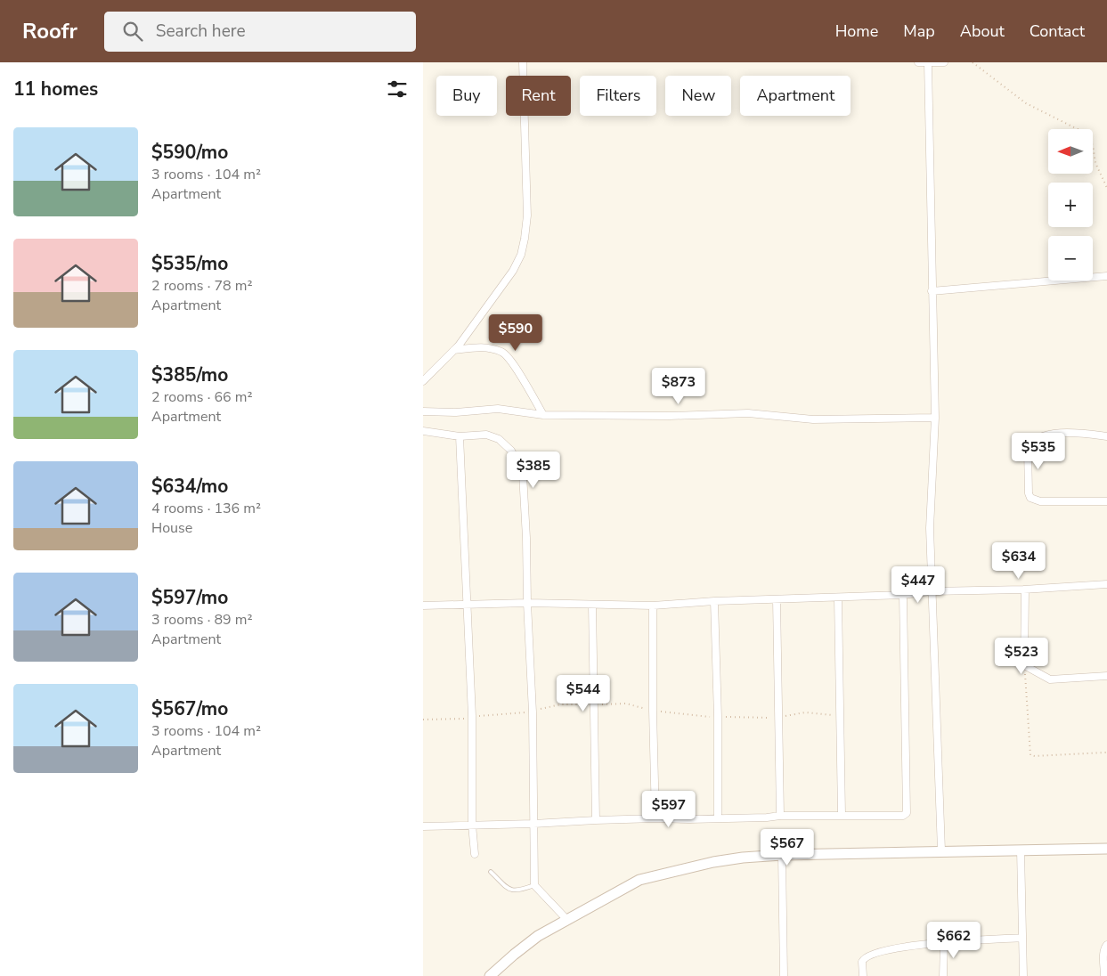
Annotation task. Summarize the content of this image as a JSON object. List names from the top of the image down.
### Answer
{
  "north": "left",
  "page": {
    "header": "Roofr",
    "search": "Search here",
    "nav": [
      "Home",
      "Map",
      "About",
      "Contact"
    ],
    "heading": "11 homes",
    "chip": [
      "Buy",
      "Rent",
      "Filters",
      "New",
      "Apartment"
    ],
    "list": [
      {
        "name": "$590/mo",
        "note": "3 rooms · 104 m² · Apartment"
      },
      {
        "name": "$535/mo",
        "note": "2 rooms · 78 m² · Apartment"
      },
      {
        "name": "$385/mo",
        "note": "2 rooms · 66 m² · Apartment"
      },
      {
        "name": "$634/mo",
        "note": "4 rooms · 136 m² · House"
      },
      {
        "name": "$597/mo",
        "note": "3 rooms · 89 m² · Apartment"
      },
      {
        "name": "$567/mo",
        "note": "3 rooms · 104 m² · Apartment"
      }
    ],
    "map_buttons": ["+", "−"],
    "price": [
      "$590",
      "$873",
      "$535",
      "$385",
      "$634",
      "$447",
      "$523",
      "$544",
      "$597",
      "$567",
      "$662"
    ]
  }
}
